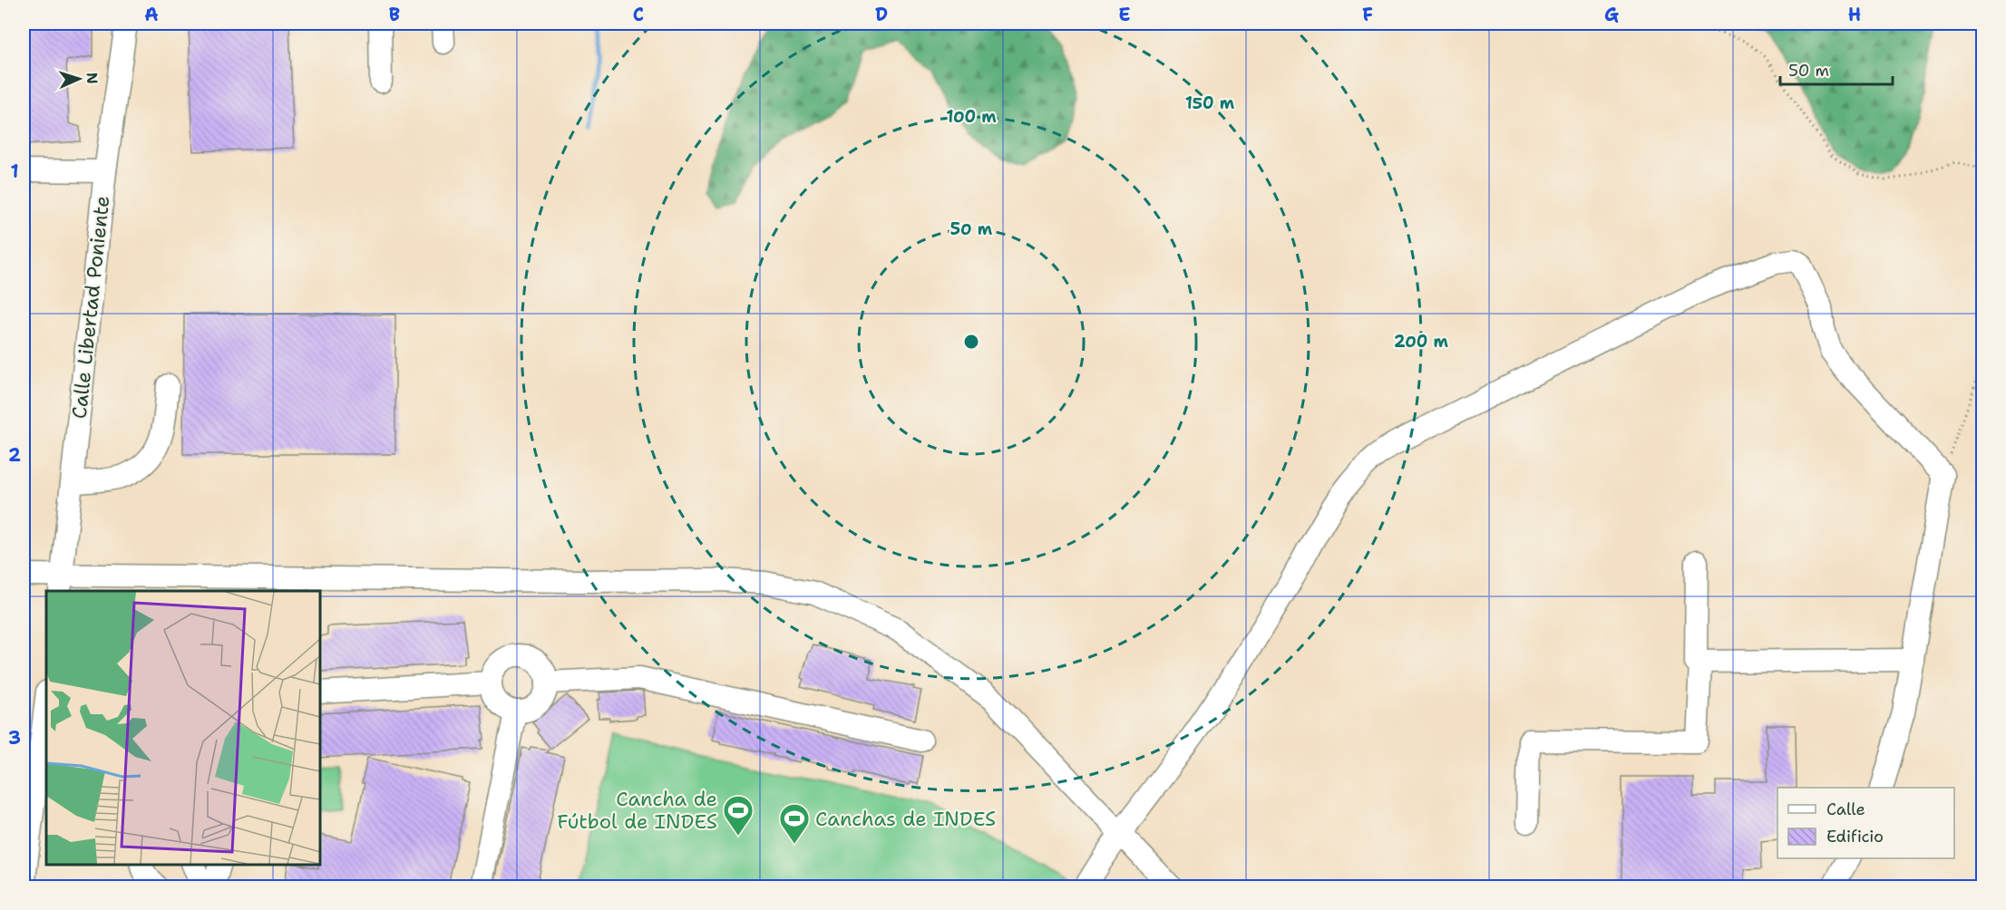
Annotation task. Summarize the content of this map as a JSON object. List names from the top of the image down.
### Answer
{
  "streets": {
    "street": ["Calle Libertad Poniente"]
  },
  "places": {
    "sports": ["Cancha de Fútbol de INDES", "Canchas de INDES"]
  },
  "legend": ["Calle", "Edificio"],
  "scale_bar": "50 m",
  "north": "right",
  "grid": {
    "columns": [
      "A",
      "B",
      "C",
      "D",
      "E",
      "F",
      "G",
      "H"
    ],
    "rows": ["1", "2", "3"]
  },
  "rings": [
    "150 m",
    "100 m",
    "50 m",
    "200 m"
  ]
}
